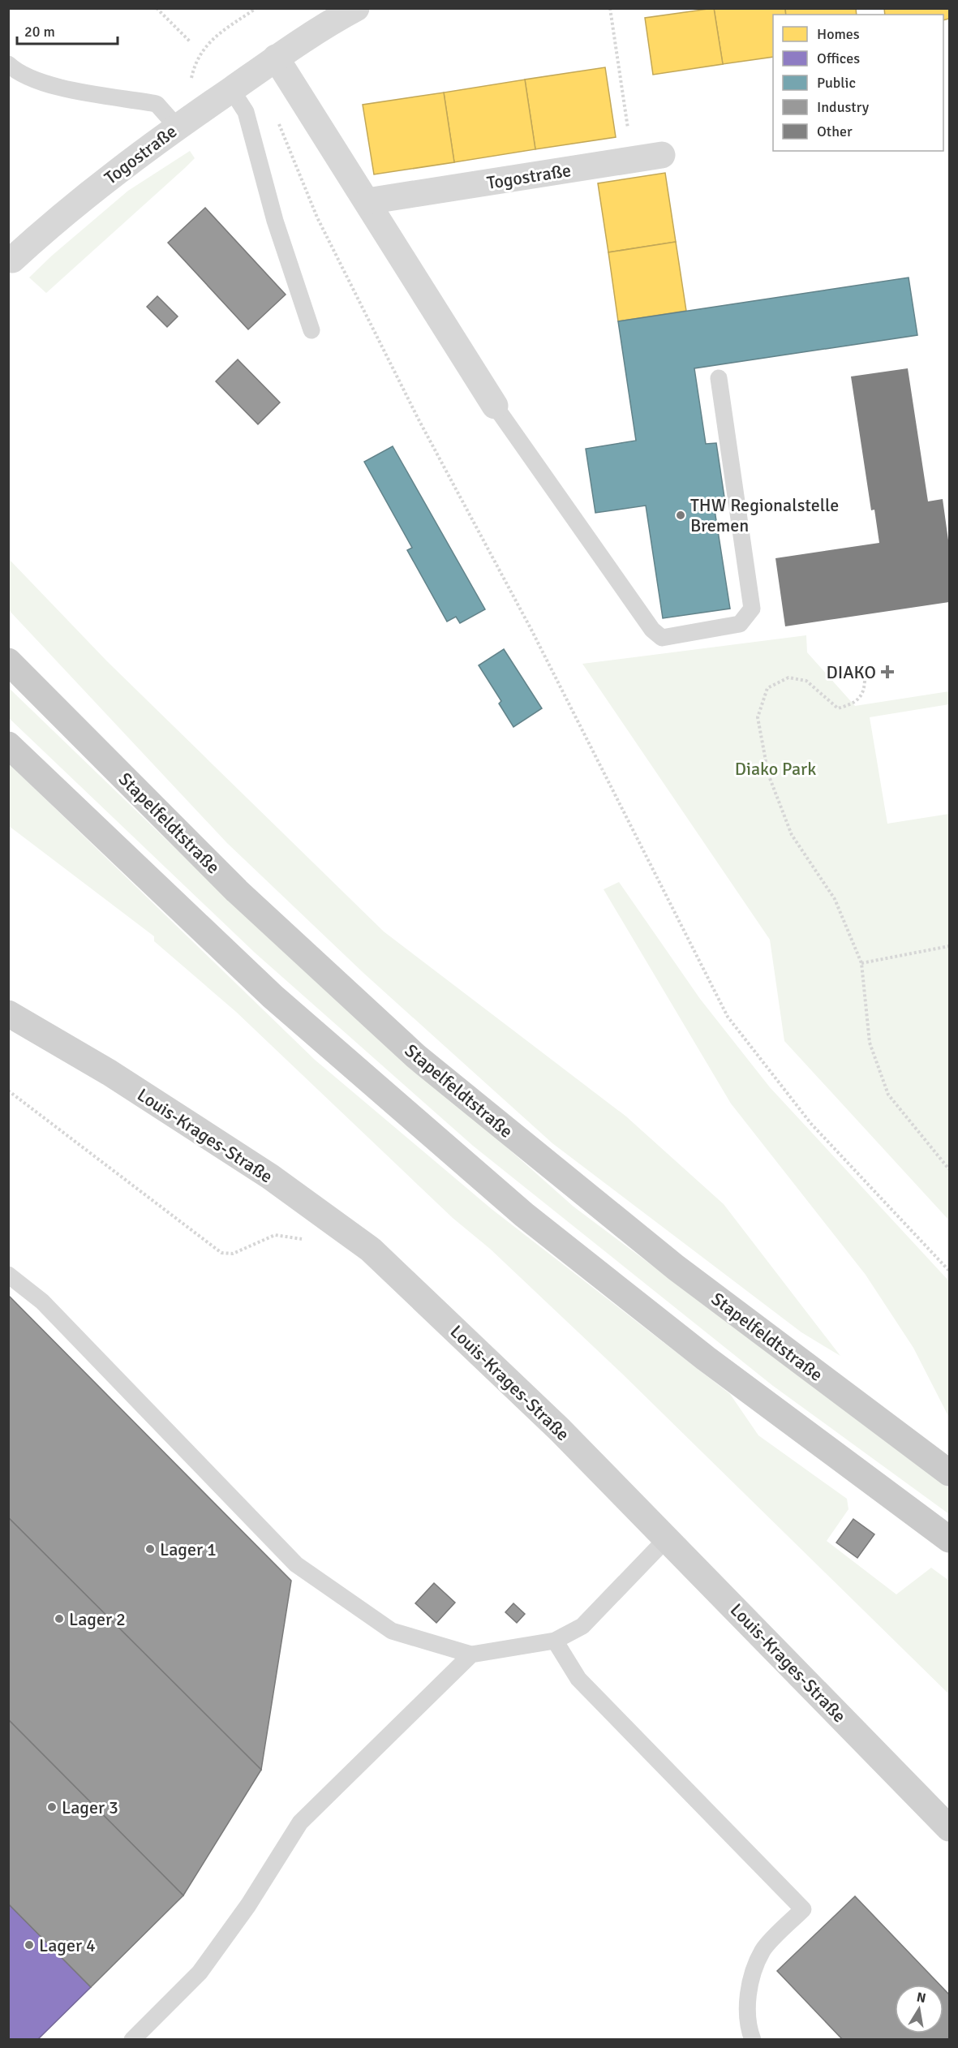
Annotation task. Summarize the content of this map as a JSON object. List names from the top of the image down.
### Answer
{
  "streets": {
    "main road": ["Stapelfeldtstraße"],
    "street": ["Togostraße", "Louis-Krages-Straße"]
  },
  "parks": ["Diako Park"],
  "places": {
    "other": [
      "THW Regionalstelle Bremen",
      "Lager 1",
      "Lager 2",
      "Lager 3",
      "Lager 4"
    ],
    "health": ["DIAKO"]
  },
  "legend": [
    "Homes",
    "Offices",
    "Public",
    "Industry",
    "Other"
  ],
  "scale_bar": "20 m",
  "north": "top"
}
